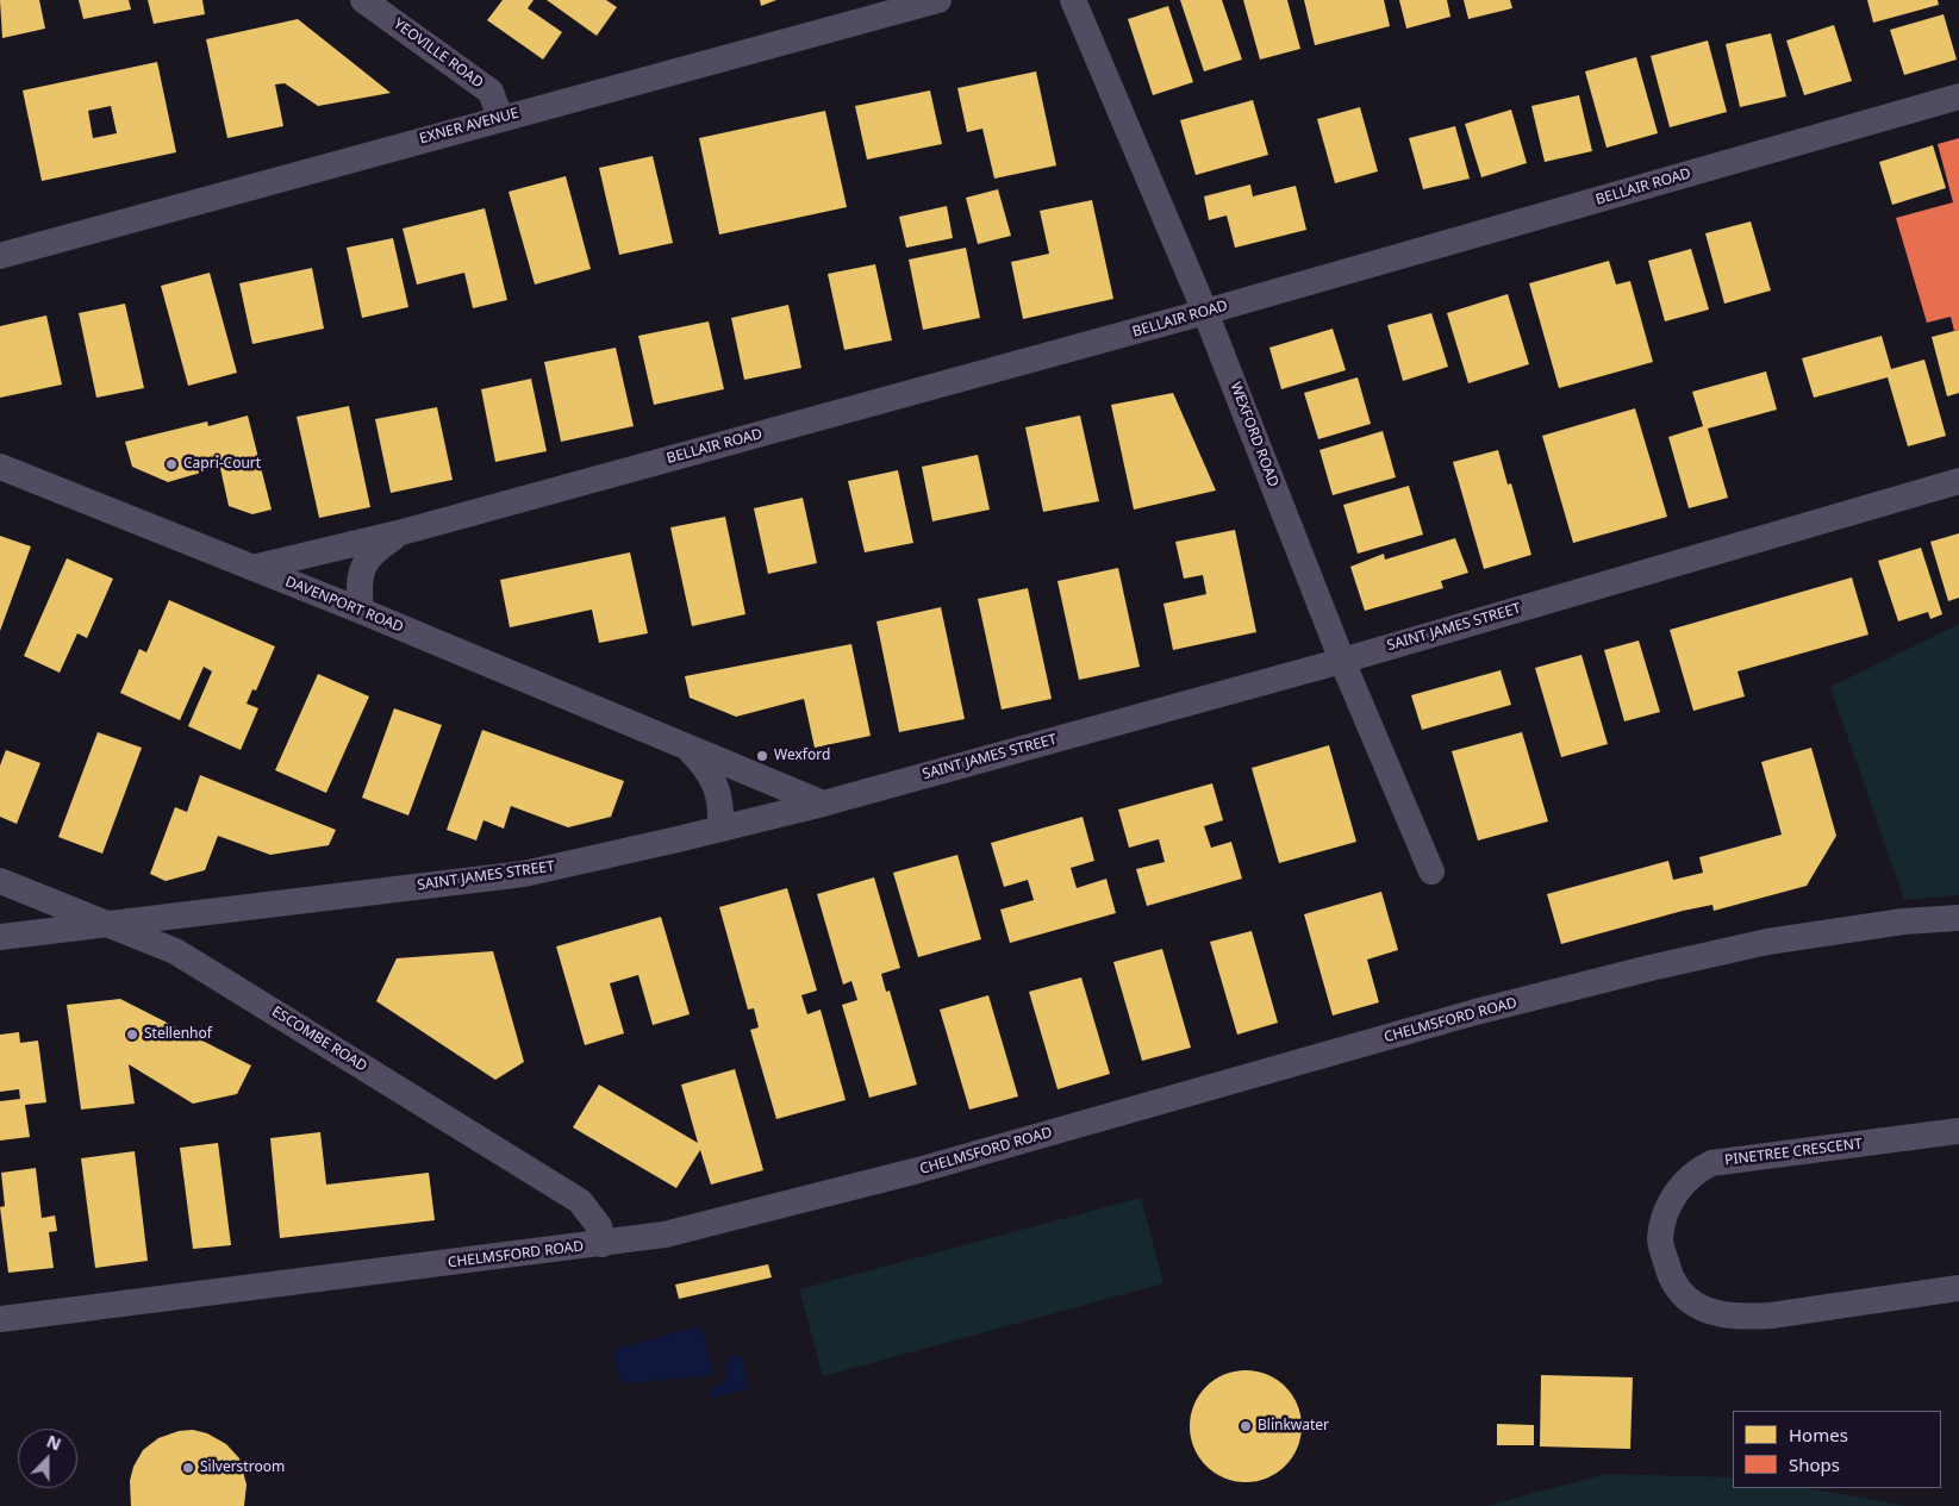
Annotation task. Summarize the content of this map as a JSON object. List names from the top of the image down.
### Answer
{
  "streets": {
    "street": [
      "YEOVILLE ROAD",
      "EXNER AVENUE",
      "BELLAIR ROAD",
      "WEXFORD ROAD",
      "DAVENPORT ROAD",
      "SAINT JAMES STREET",
      "CHELMSFORD ROAD",
      "ESCOMBE ROAD",
      "PINETREE CRESCENT"
    ]
  },
  "crossings": [
    ["YEOVILLE ROAD", "EXNER AVENUE"],
    ["BELLAIR ROAD", "WEXFORD ROAD"],
    ["BELLAIR ROAD", "DAVENPORT ROAD"],
    ["WEXFORD ROAD", "SAINT JAMES STREET"],
    ["DAVENPORT ROAD", "SAINT JAMES STREET"],
    ["SAINT JAMES STREET", "ESCOMBE ROAD"],
    ["CHELMSFORD ROAD", "ESCOMBE ROAD"]
  ],
  "places": [
    "Capri-Court",
    "Wexford",
    "Stellenhof",
    "Blinkwater",
    "Silverstroom"
  ],
  "legend": ["Homes", "Shops"],
  "north": "top"
}
